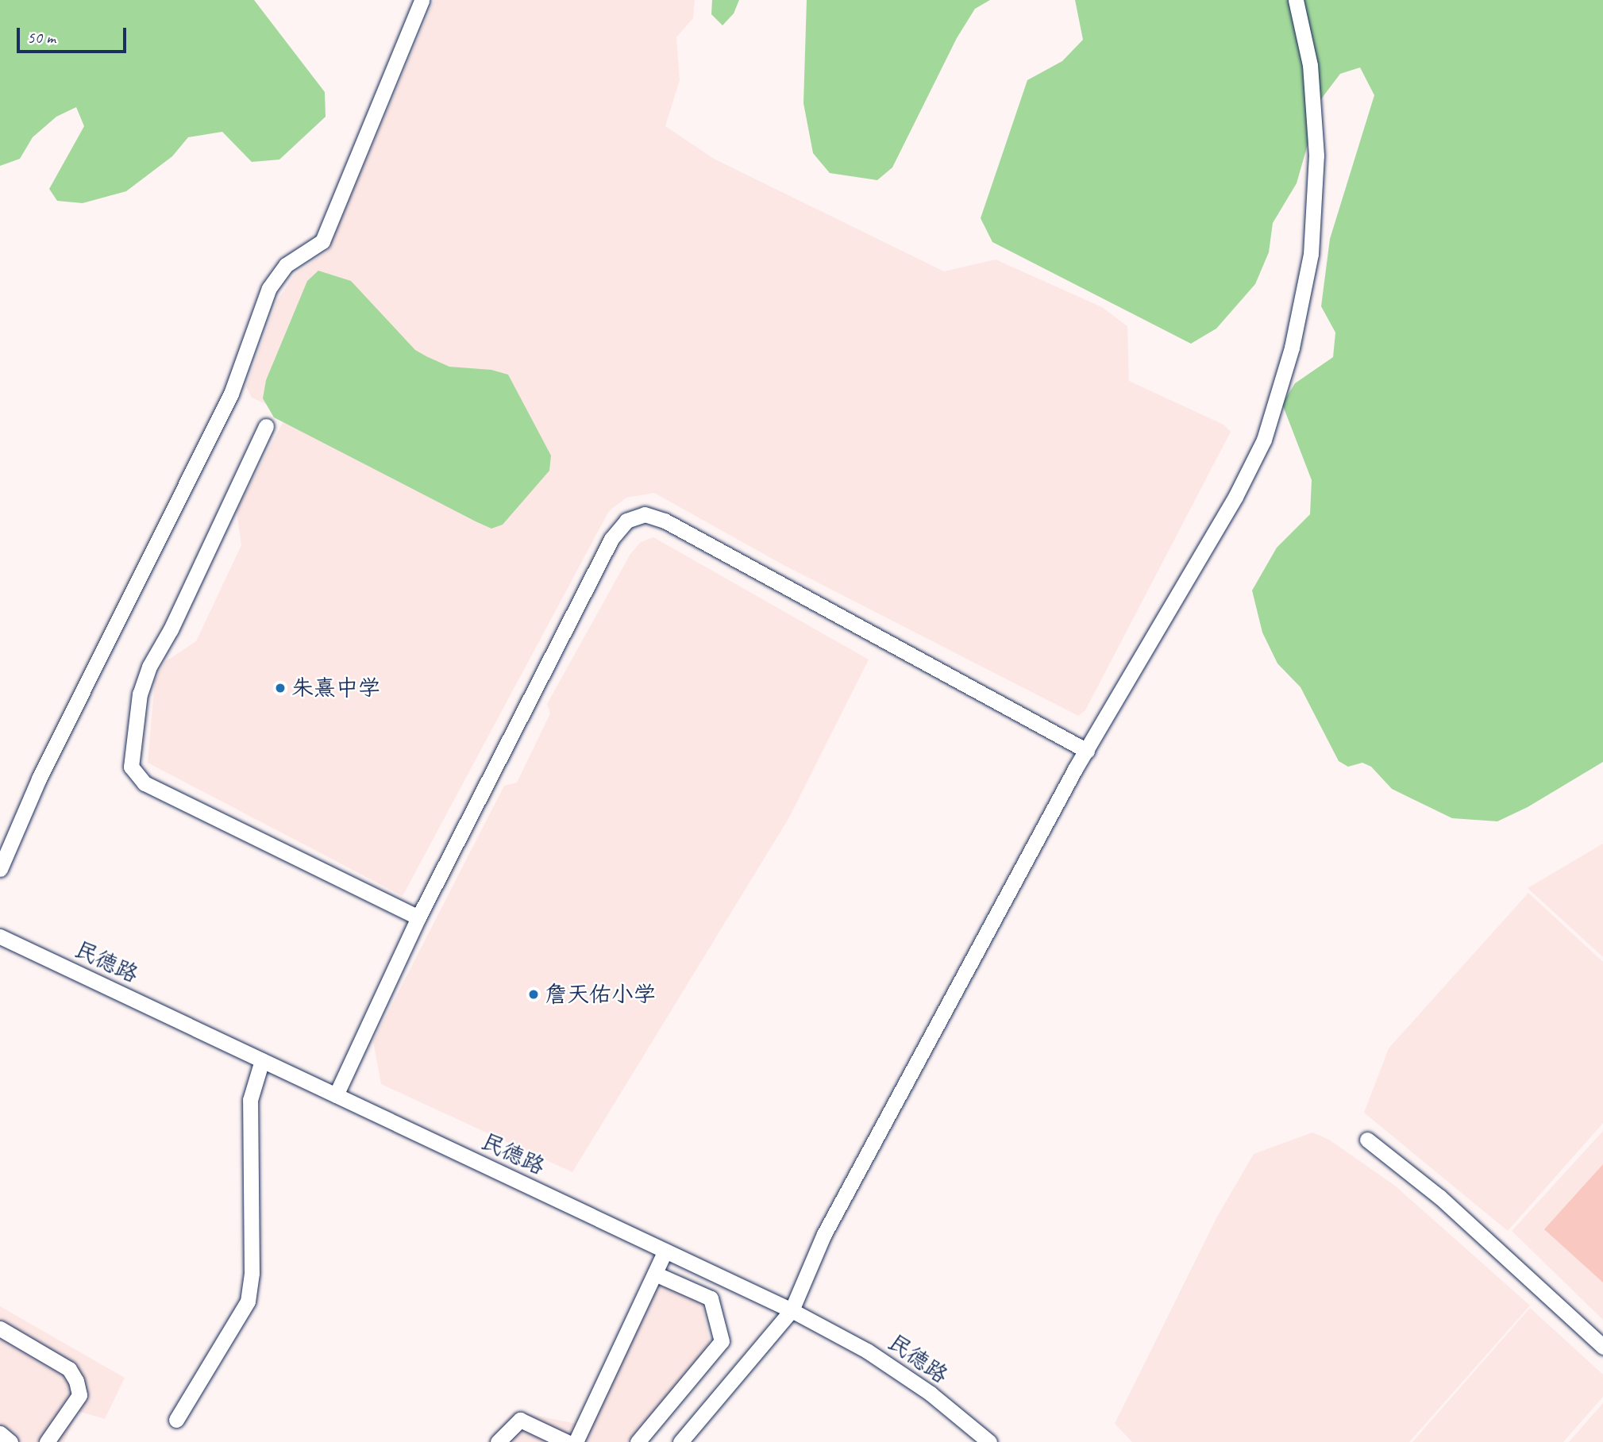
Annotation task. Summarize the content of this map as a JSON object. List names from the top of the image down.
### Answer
{
  "streets": {
    "street": ["民德路"]
  },
  "places": ["朱熹中学", "詹天佑小学"],
  "scale_bar": "50 m"
}
